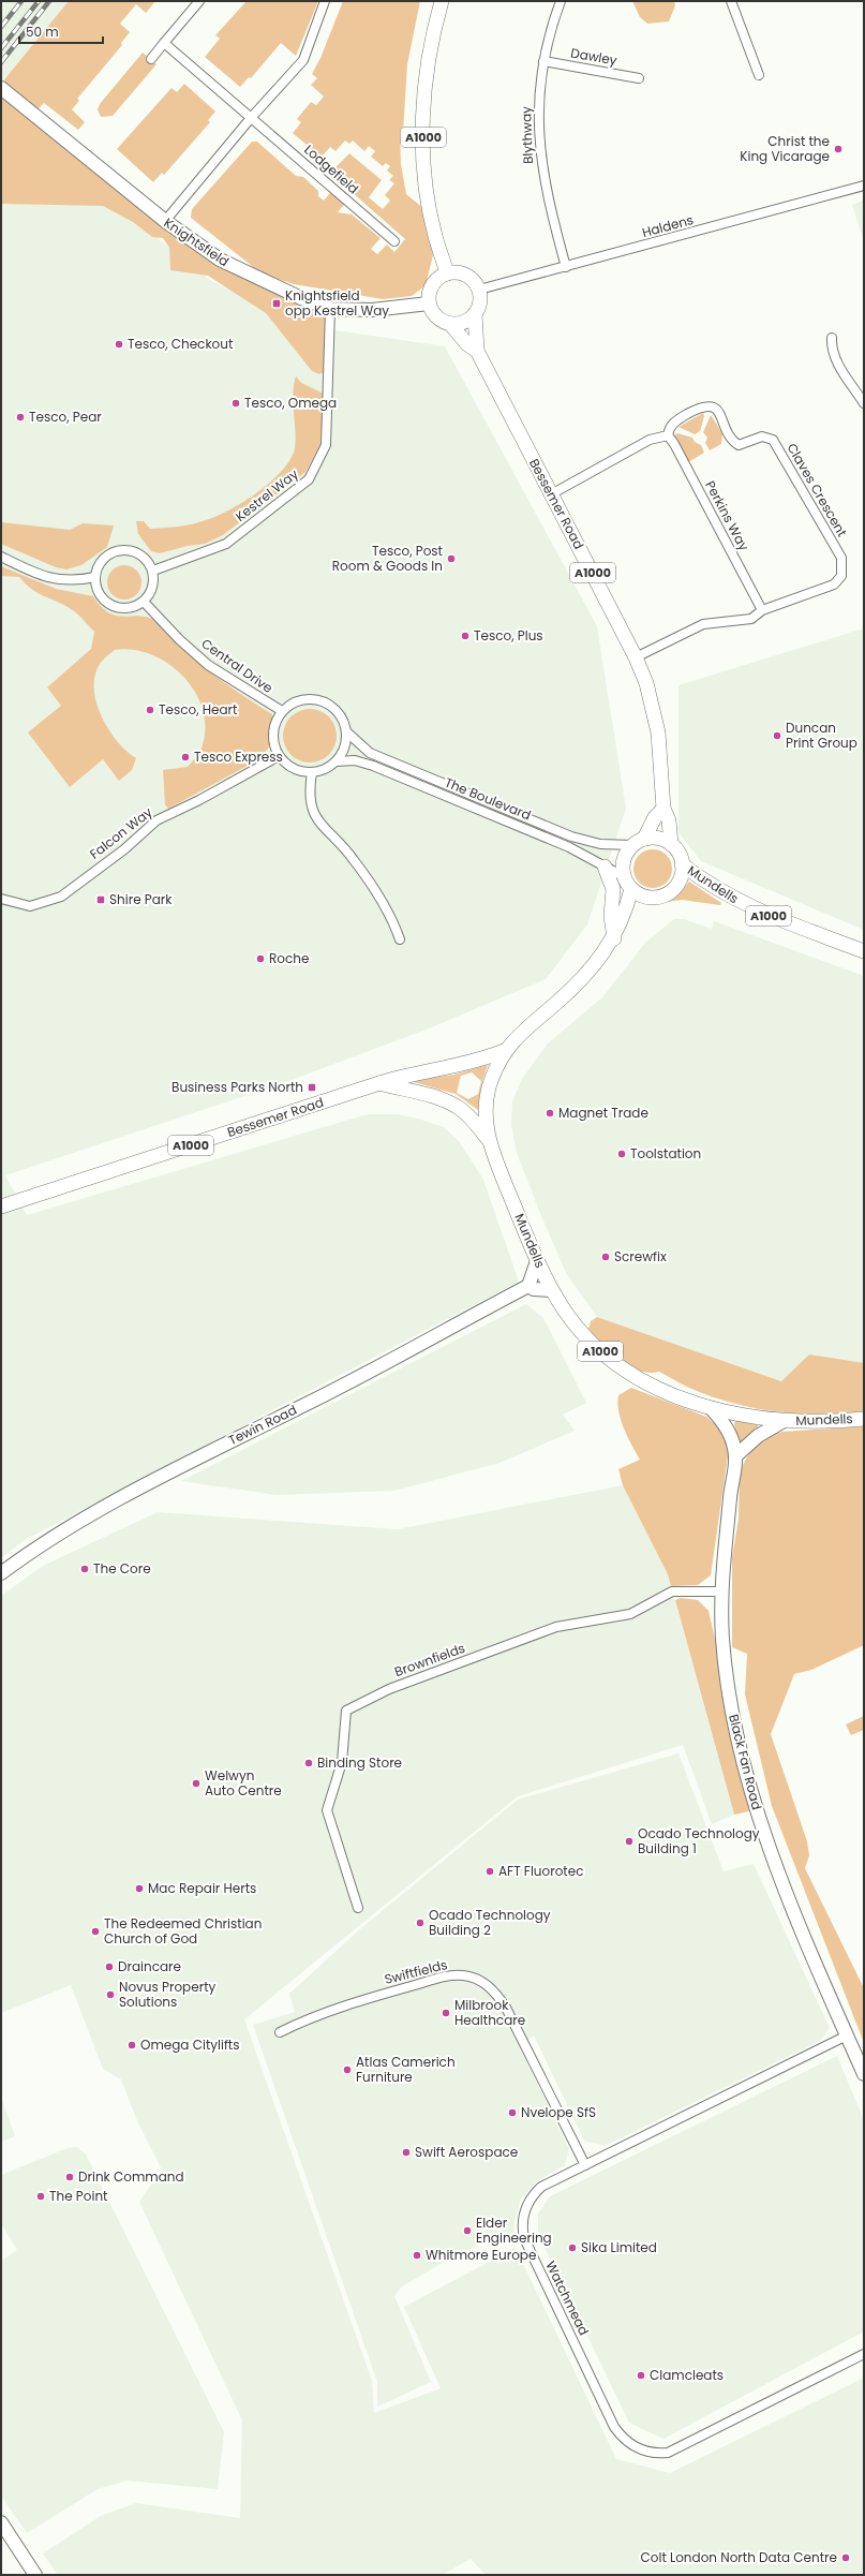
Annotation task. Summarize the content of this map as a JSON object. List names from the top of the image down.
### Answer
{
  "streets": {
    "main road": ["A1000", "Bessemer Road", "Mundells"],
    "street": [
      "Dawley",
      "Blythway",
      "Lodgefield",
      "Haldens",
      "Knightsfield",
      "Claves Crescent",
      "Kestrel Way",
      "Perkins Way",
      "Central Drive",
      "The Boulevard",
      "Falcon Way",
      "Tewin Road",
      "Brownfields",
      "Black Fan Road",
      "Swiftfields",
      "Watchmead"
    ]
  },
  "crossings": [
    ["Dawley", "Blythway"],
    ["Blythway", "Haldens"],
    ["A1000", "Haldens"],
    ["A1000", "Knightsfield"],
    ["A1000", "Bessemer Road"],
    ["A1000", "The Boulevard"],
    ["A1000", "Mundells"],
    ["Haldens", "Knightsfield"],
    ["Haldens", "Bessemer Road"],
    ["Knightsfield", "Kestrel Way"],
    ["Knightsfield", "Bessemer Road"],
    ["Claves Crescent", "Bessemer Road"],
    ["Claves Crescent", "Perkins Way"],
    ["Kestrel Way", "Central Drive"],
    ["Bessemer Road", "The Boulevard"],
    ["Bessemer Road", "Mundells"],
    ["Central Drive", "The Boulevard"],
    ["Central Drive", "Falcon Way"],
    ["The Boulevard", "Falcon Way"],
    ["The Boulevard", "Mundells"],
    ["Mundells", "Black Fan Road"],
    ["Brownfields", "Black Fan Road"],
    ["Black Fan Road", "Watchmead"],
    ["Swiftfields", "Watchmead"]
  ],
  "places": {
    "other": [
      "Christ the King Vicarage",
      "Tesco, Checkout",
      "Tesco, Omega",
      "Tesco, Pear",
      "Tesco, Post Room & Goods In",
      "Tesco, Plus",
      "Tesco, Heart",
      "Duncan Print Group",
      "Tesco Express",
      "Roche",
      "Magnet Trade",
      "Toolstation",
      "Screwfix",
      "The Core",
      "Binding Store",
      "Welwyn Auto Centre",
      "Ocado Technology Building 1",
      "AFT Fluorotec",
      "Mac Repair Herts",
      "Ocado Technology Building 2",
      "The Redeemed Christian Church of God",
      "Draincare",
      "Novus Property Solutions",
      "Milbrook Healthcare",
      "Omega Citylifts",
      "Atlas Camerich Furniture",
      "Nvelope SfS",
      "Swift Aerospace",
      "Drink Command",
      "The Point",
      "Elder Engineering",
      "Sika Limited",
      "Whitmore Europe",
      "Clamcleats",
      "Colt London North Data Centre"
    ],
    "transit": ["Knightsfield opp Kestrel Way", "Shire Park", "Business Parks North"]
  },
  "scale_bar": "50 m"
}
